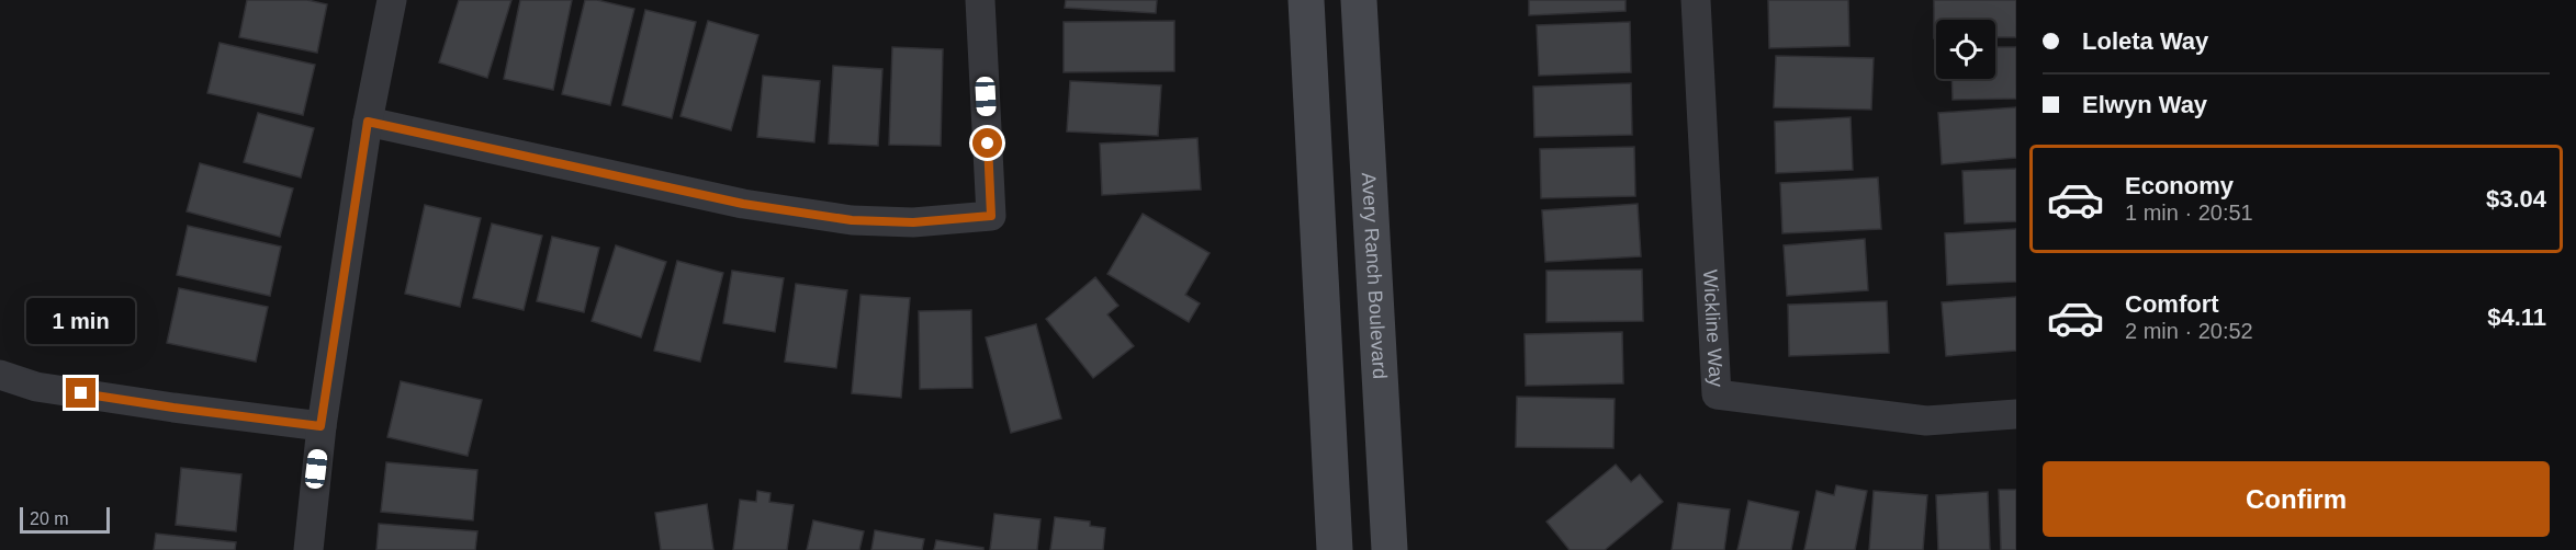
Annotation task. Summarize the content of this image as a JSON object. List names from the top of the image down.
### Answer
{
  "streets": {
    "main road": ["Avery Ranch Boulevard"],
    "street": ["Wickline Way"]
  },
  "scale_bar": "20 m",
  "page": {
    "banner": ["Loleta Way", "Elwyn Way"],
    "list": [
      {
        "name": "Economy",
        "note": "1 min · 20:51",
        "value": "$3.04"
      },
      {
        "name": "Comfort",
        "note": "2 min · 20:52",
        "value": "$4.11"
      }
    ],
    "bubble": "1 min",
    "buttons": "Confirm",
    "scale": "20 m"
  }
}
